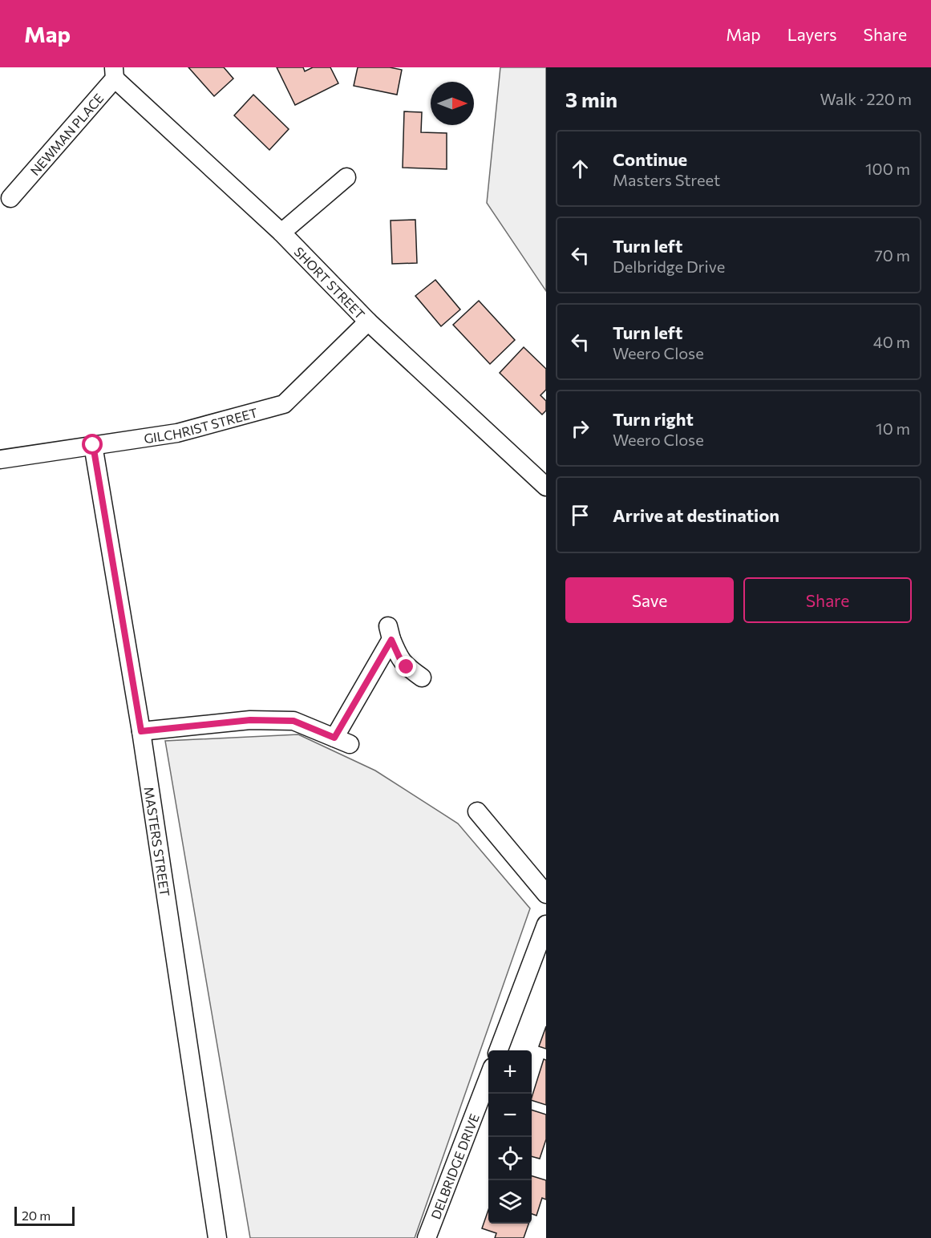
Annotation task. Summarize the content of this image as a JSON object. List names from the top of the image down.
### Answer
{
  "streets": {
    "street": [
      "NEWMAN PLACE",
      "SHORT STREET",
      "GILCHRIST STREET",
      "MASTERS STREET",
      "DELBRIDGE DRIVE"
    ]
  },
  "crossings": [
    ["NEWMAN PLACE", "SHORT STREET"],
    ["SHORT STREET", "GILCHRIST STREET"],
    ["GILCHRIST STREET", "MASTERS STREET"]
  ],
  "scale_bar": "20 m",
  "north": "right",
  "page": {
    "header": "Map",
    "nav": ["Map", "Layers", "Share"],
    "heading": ["3 min", "Walk · 220 m"],
    "list": [
      ["Continue", "Masters Street", "100 m"],
      ["Turn left", "Delbridge Drive", "70 m"],
      ["Turn left", "Weero Close", "40 m"],
      ["Turn right", "Weero Close", "10 m"],
      "Arrive at destination"
    ],
    "buttons": ["Save", "Share"],
    "map_buttons": ["+", "−"],
    "scale": "20 m"
  }
}
